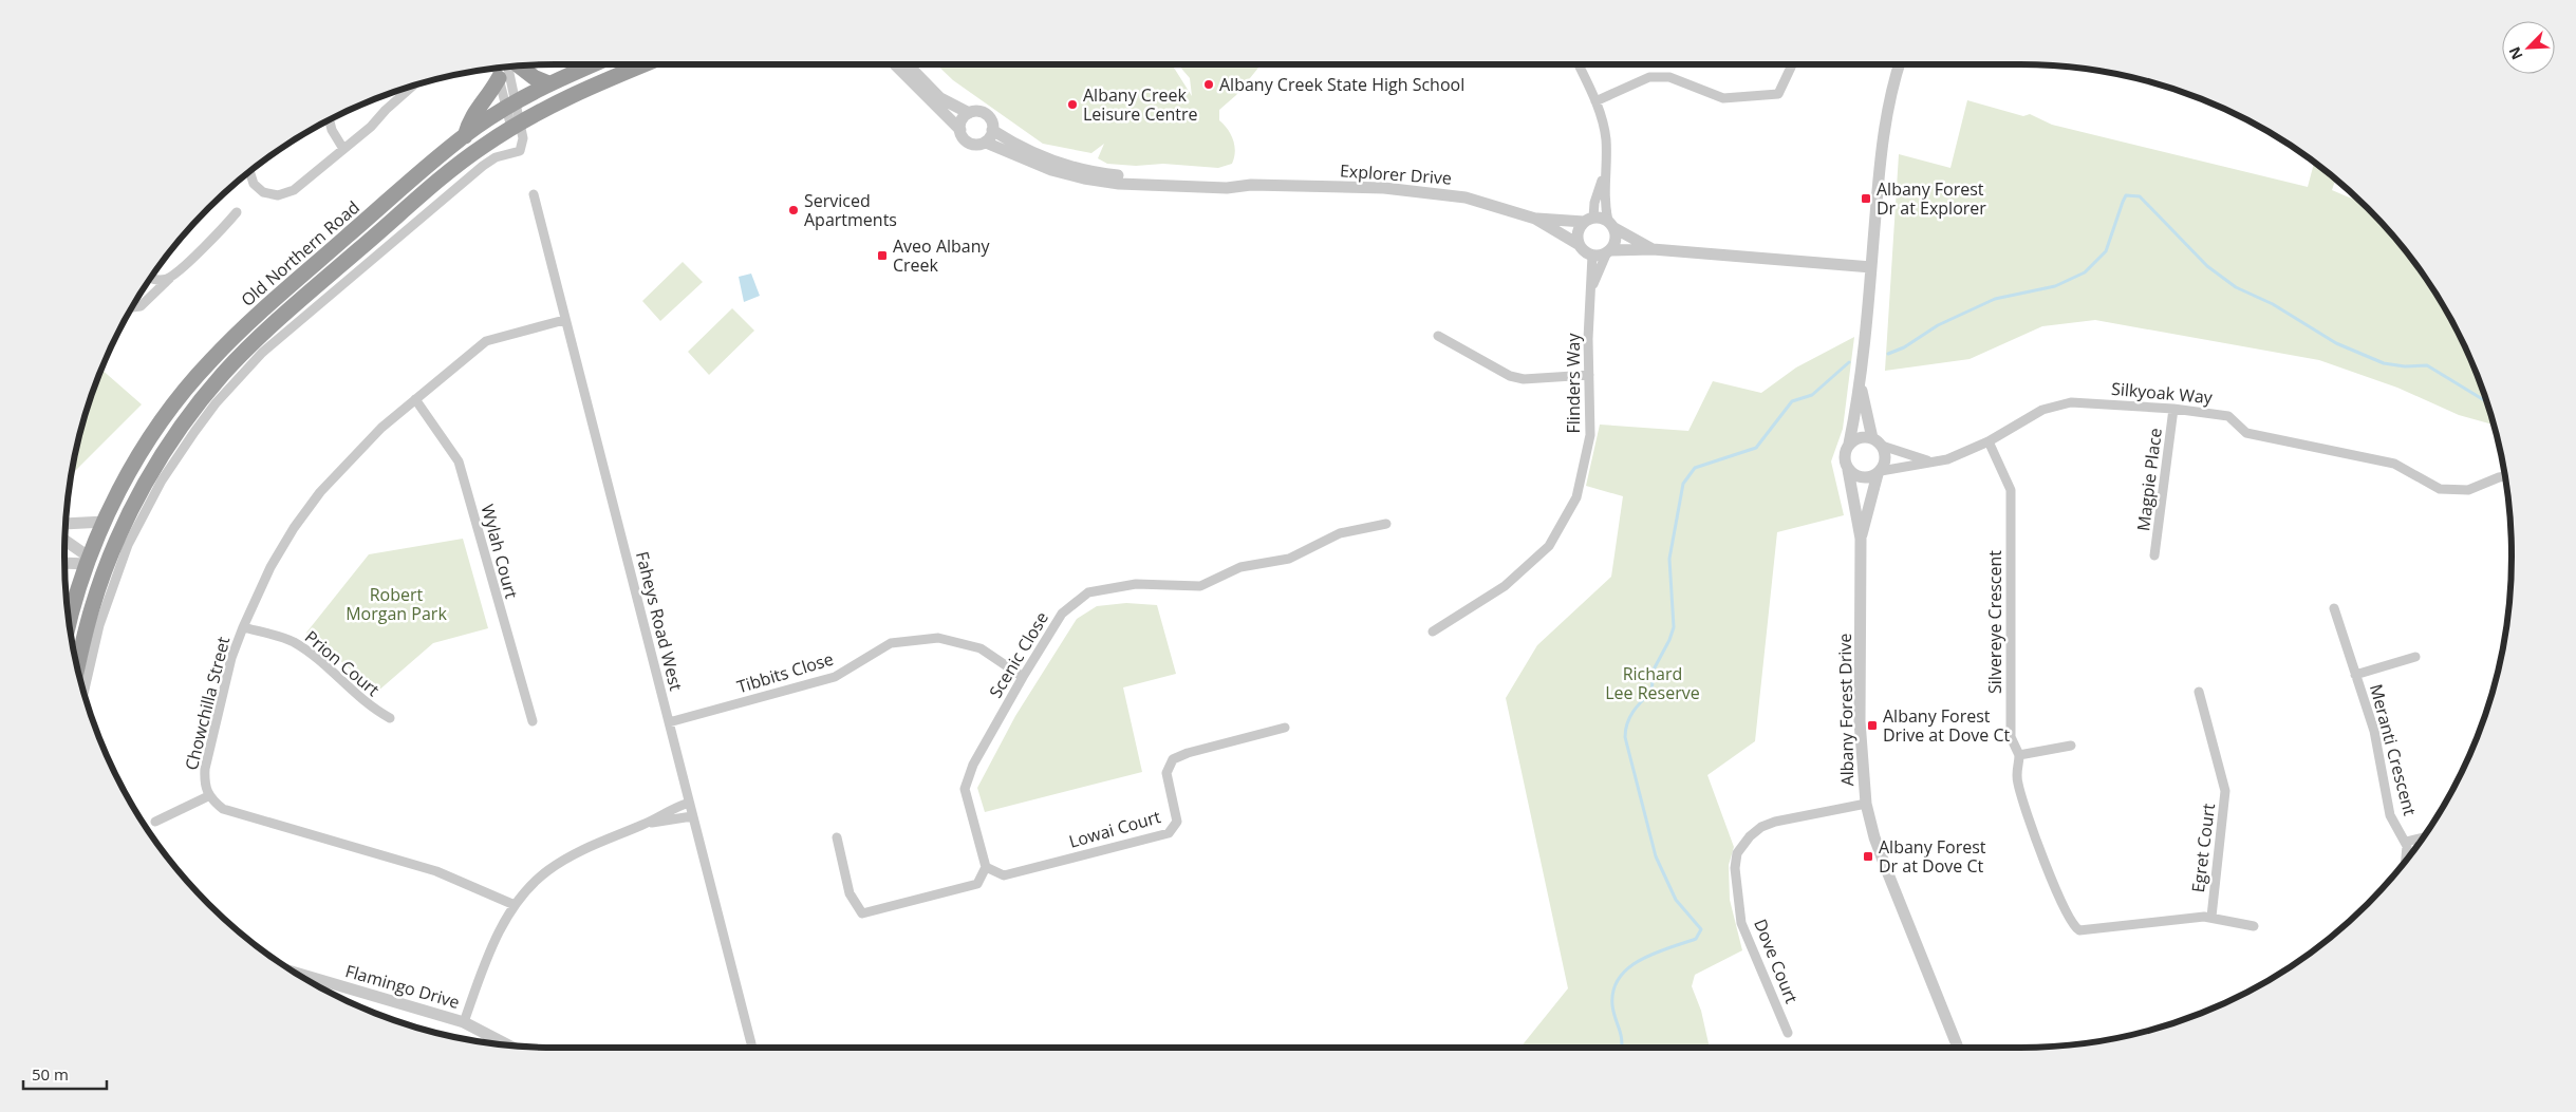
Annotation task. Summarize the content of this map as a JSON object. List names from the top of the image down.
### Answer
{
  "streets": {
    "highway": ["Old Northern Road"],
    "street": [
      "Explorer Drive",
      "Flinders Way",
      "Silkyoak Way",
      "Magpie Place",
      "Wylah Court",
      "Faheys Road West",
      "Silvereye Crescent",
      "Scenic Close",
      "Prion Court",
      "Tibbits Close",
      "Chowchilla Street",
      "Albany Forest Drive",
      "Meranti Crescent",
      "Lowai Court",
      "Egret Court",
      "Dove Court",
      "Flamingo Drive"
    ]
  },
  "crossings": [
    ["Explorer Drive", "Flinders Way"],
    ["Silkyoak Way", "Magpie Place"],
    ["Silkyoak Way", "Silvereye Crescent"],
    ["Silkyoak Way", "Albany Forest Drive"],
    ["Wylah Court", "Chowchilla Street"],
    ["Faheys Road West", "Tibbits Close"],
    ["Faheys Road West", "Chowchilla Street"],
    ["Silvereye Crescent", "Egret Court"],
    ["Scenic Close", "Tibbits Close"],
    ["Scenic Close", "Lowai Court"],
    ["Prion Court", "Chowchilla Street"],
    ["Albany Forest Drive", "Dove Court"]
  ],
  "parks": ["Robert Morgan Park", "Richard Lee Reserve"],
  "places": {
    "other": ["Albany Creek State High School", "Albany Creek Leisure Centre", "Serviced Apartments"],
    "transit": [
      "Albany Forest Dr at Explorer",
      "Aveo Albany Creek",
      "Albany Forest Drive at Dove Ct",
      "Albany Forest Dr at Dove Ct"
    ]
  },
  "scale_bar": "50 m",
  "north": "bottom left"
}
